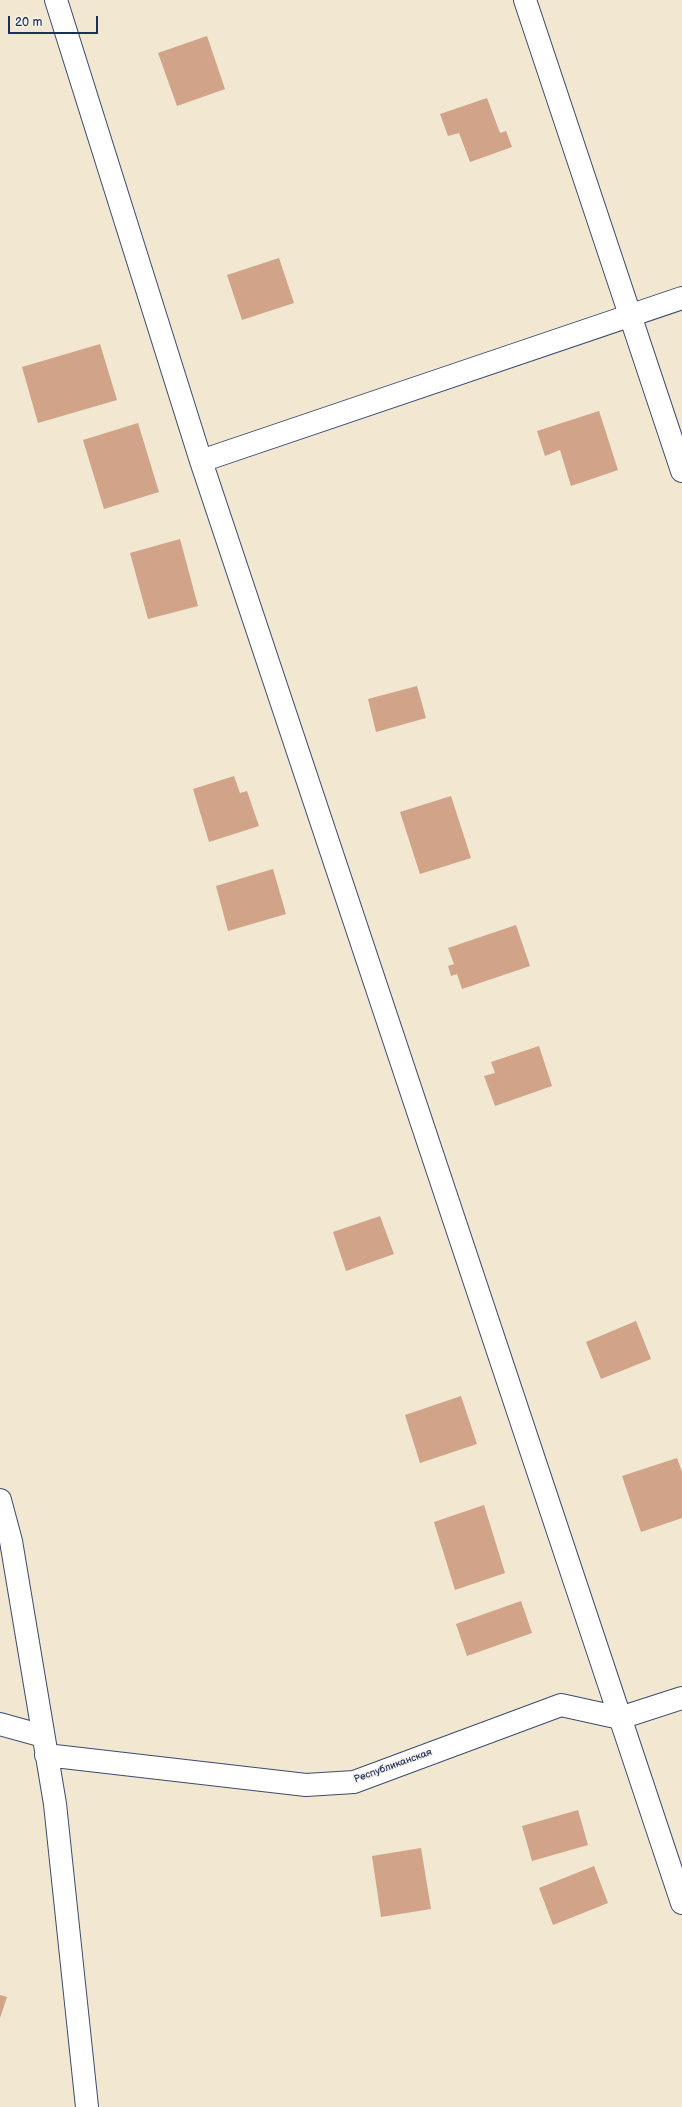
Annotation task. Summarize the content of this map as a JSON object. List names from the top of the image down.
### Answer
{
  "streets": {
    "street": ["Республиканская"]
  },
  "scale_bar": "20 m"
}
